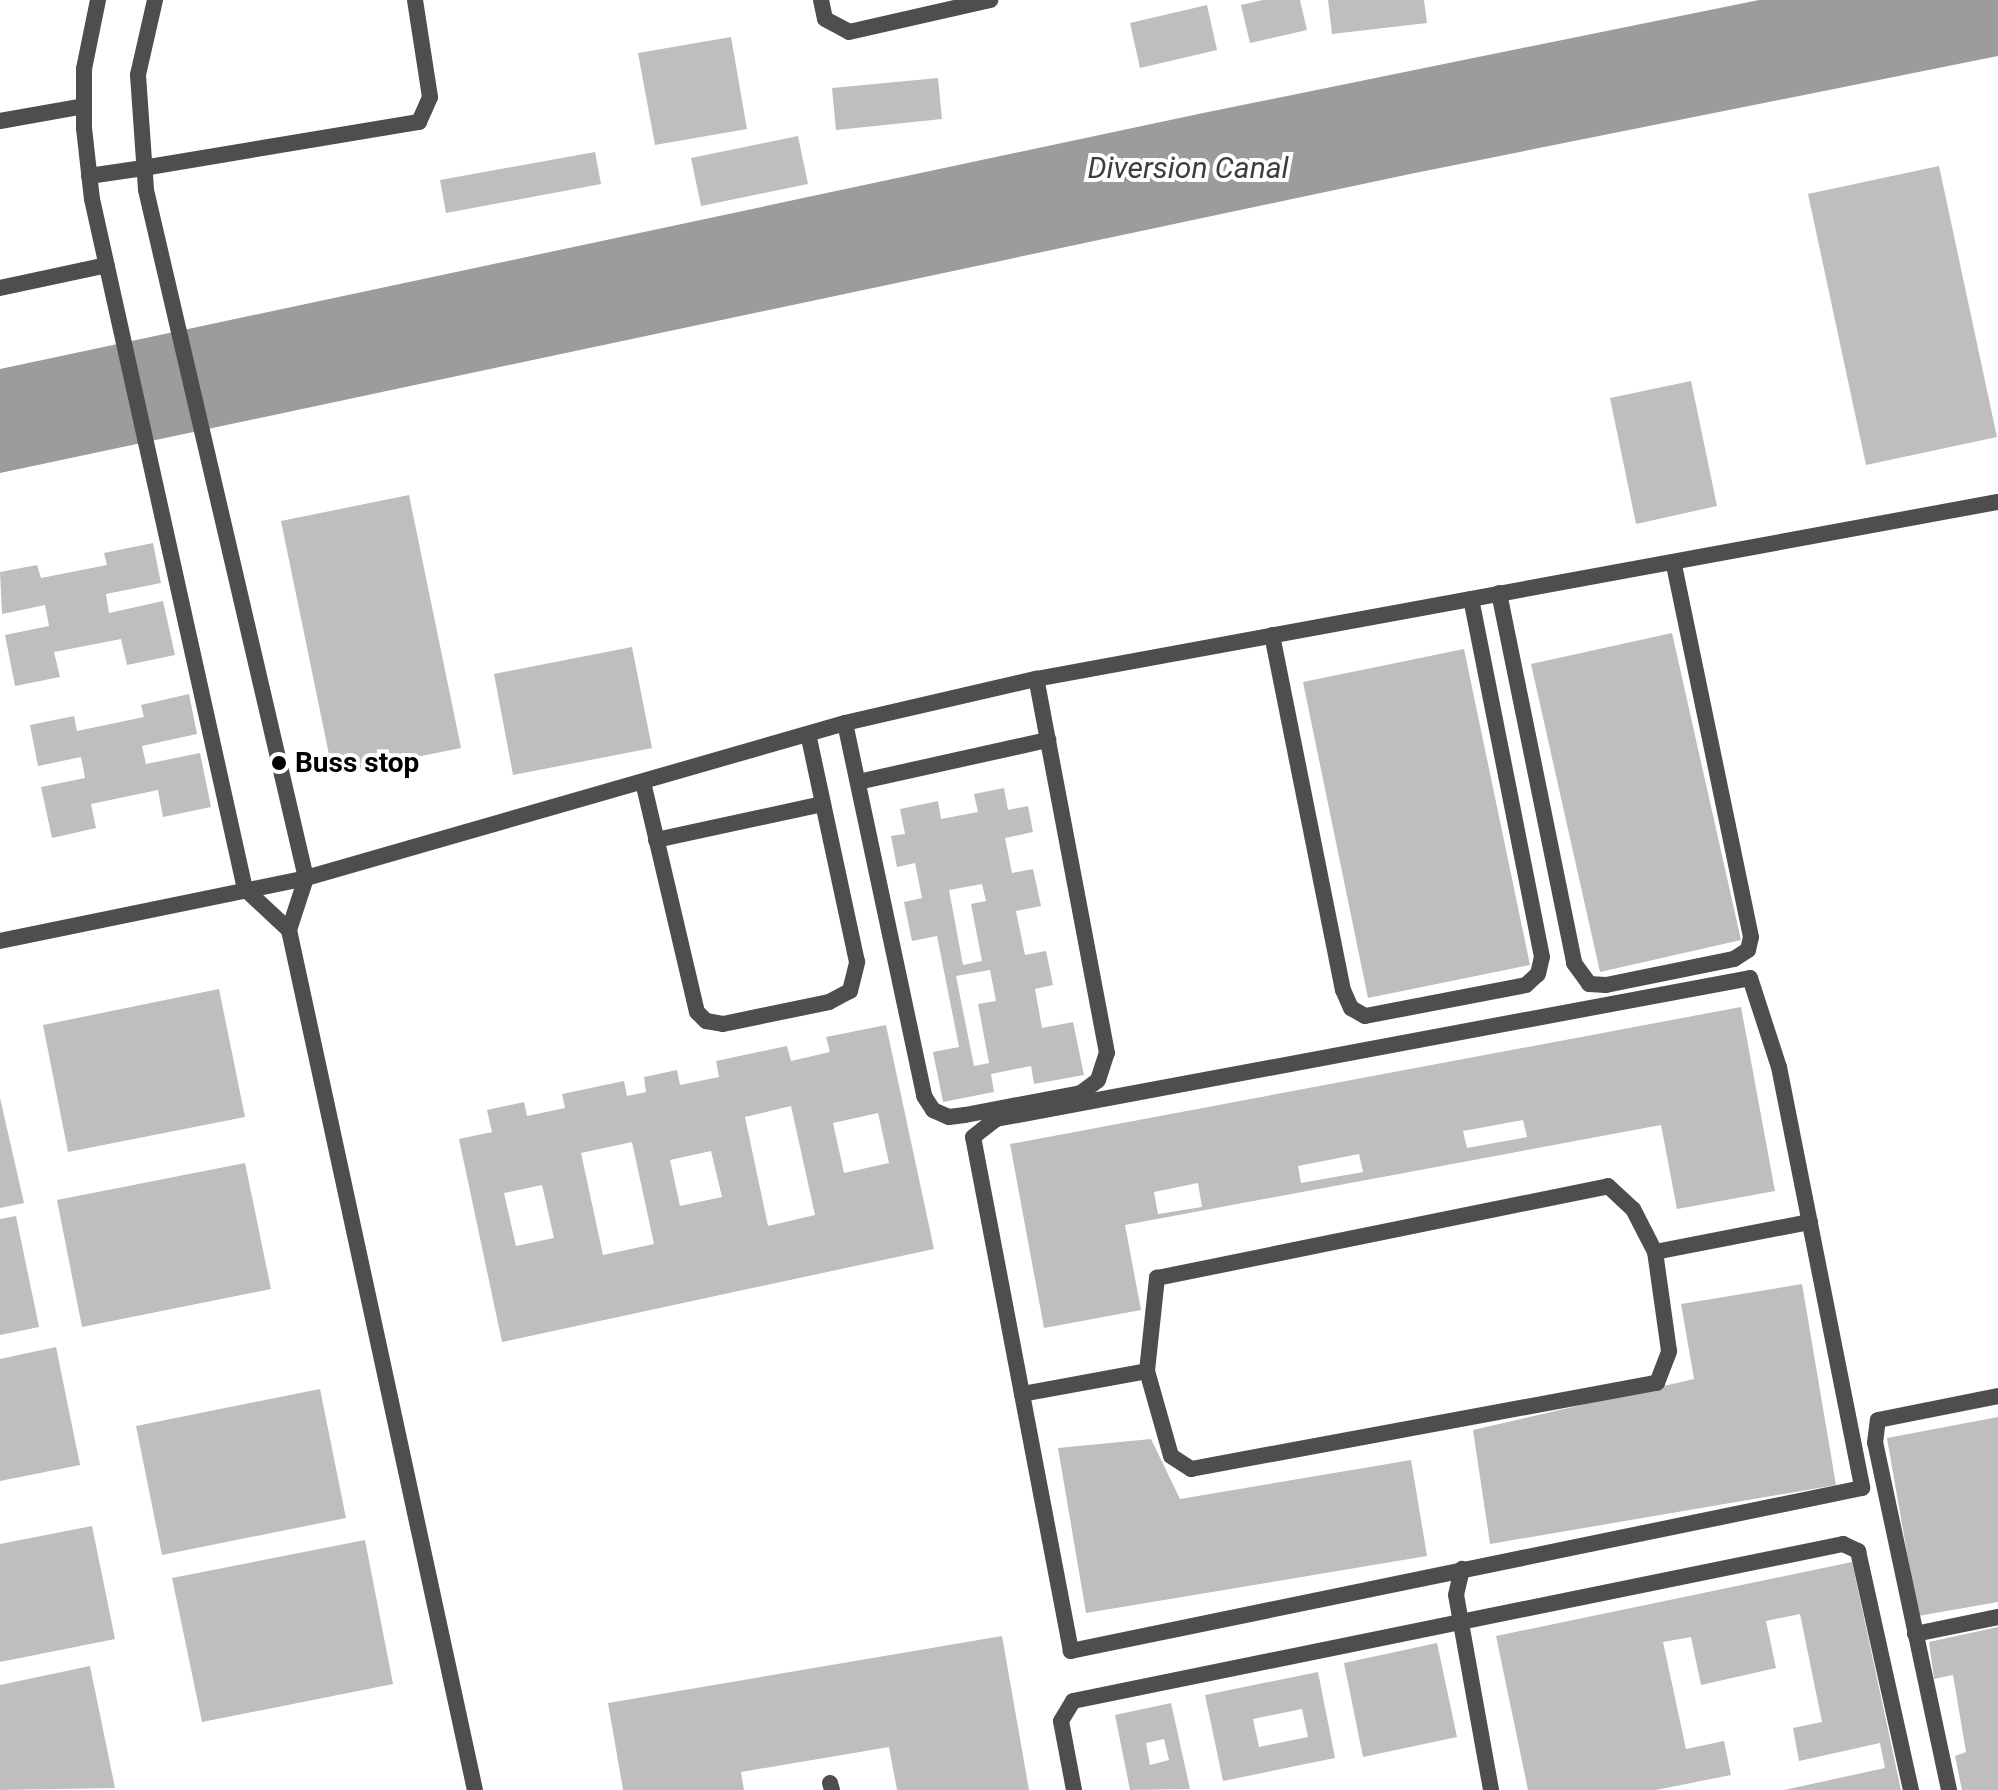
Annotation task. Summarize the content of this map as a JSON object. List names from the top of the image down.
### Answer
{
  "water": ["Diversion Canal"],
  "places": ["Buss stop"]
}
